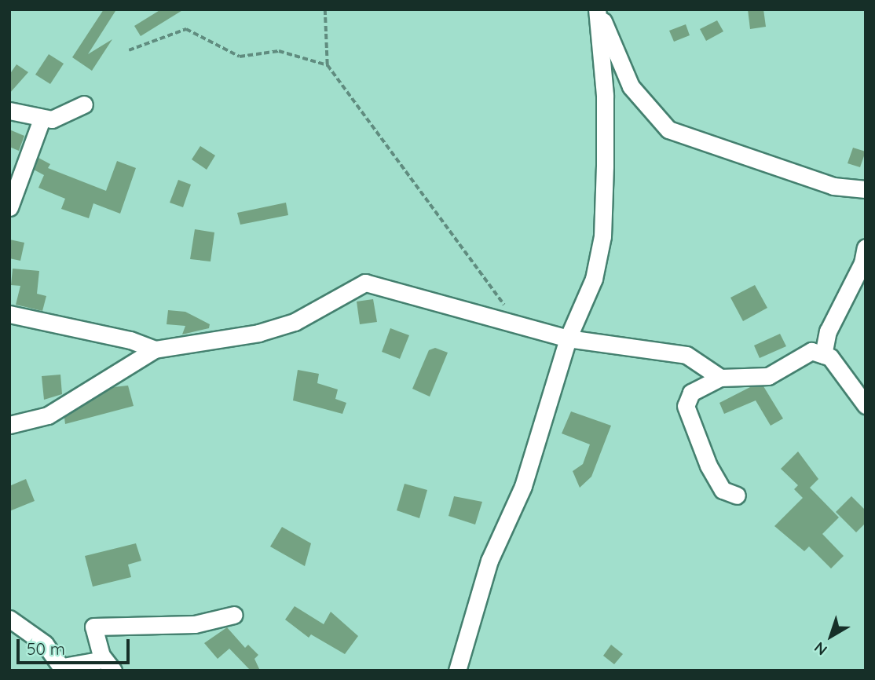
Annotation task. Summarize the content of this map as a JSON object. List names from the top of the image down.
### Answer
{
  "scale_bar": "50 m",
  "north": "bottom left"
}
